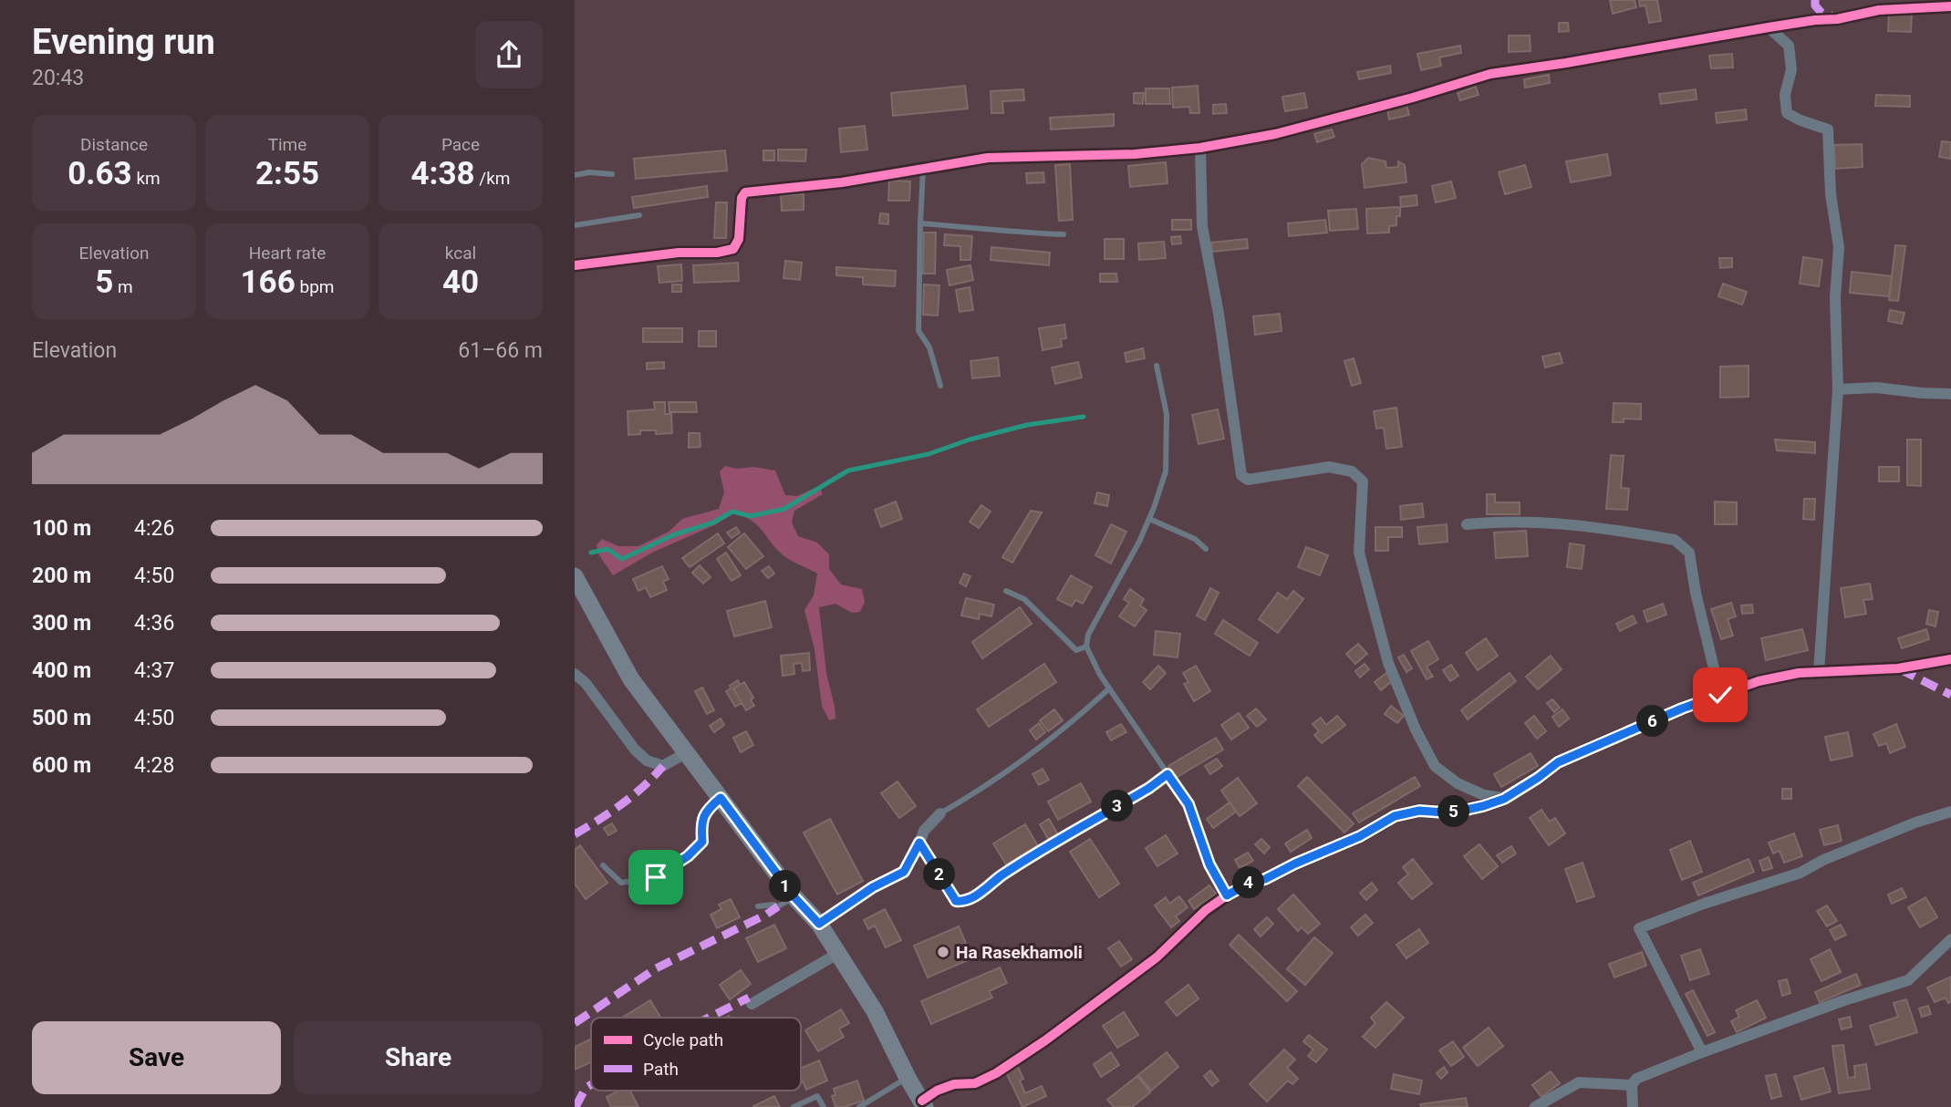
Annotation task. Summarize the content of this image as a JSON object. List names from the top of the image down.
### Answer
{
  "places": ["Ha Rasekhamoli"],
  "legend": ["Cycle path", "Path"],
  "page": {
    "heading": ["Evening run", "20:43"],
    "stats": [
      ["Distance", "0.63 km"],
      ["Time", "2:55"],
      ["Pace", "4:38 /km"],
      ["Elevation", "5 m"],
      ["Heart rate", "166 bpm"],
      ["kcal", "40"]
    ],
    "chart": ["Elevation", "61–66 m"],
    "list": [
      {
        "name": "100 m",
        "note": "4:26"
      },
      {
        "name": "200 m",
        "note": "4:50"
      },
      {
        "name": "300 m",
        "note": "4:36"
      },
      {
        "name": "400 m",
        "note": "4:37"
      },
      {
        "name": "500 m",
        "note": "4:50"
      },
      {
        "name": "600 m",
        "note": "4:28"
      }
    ],
    "pins": [
      "6",
      "3",
      "5",
      "2",
      "4",
      "1"
    ],
    "buttons": ["Save", "Share"]
  }
}
